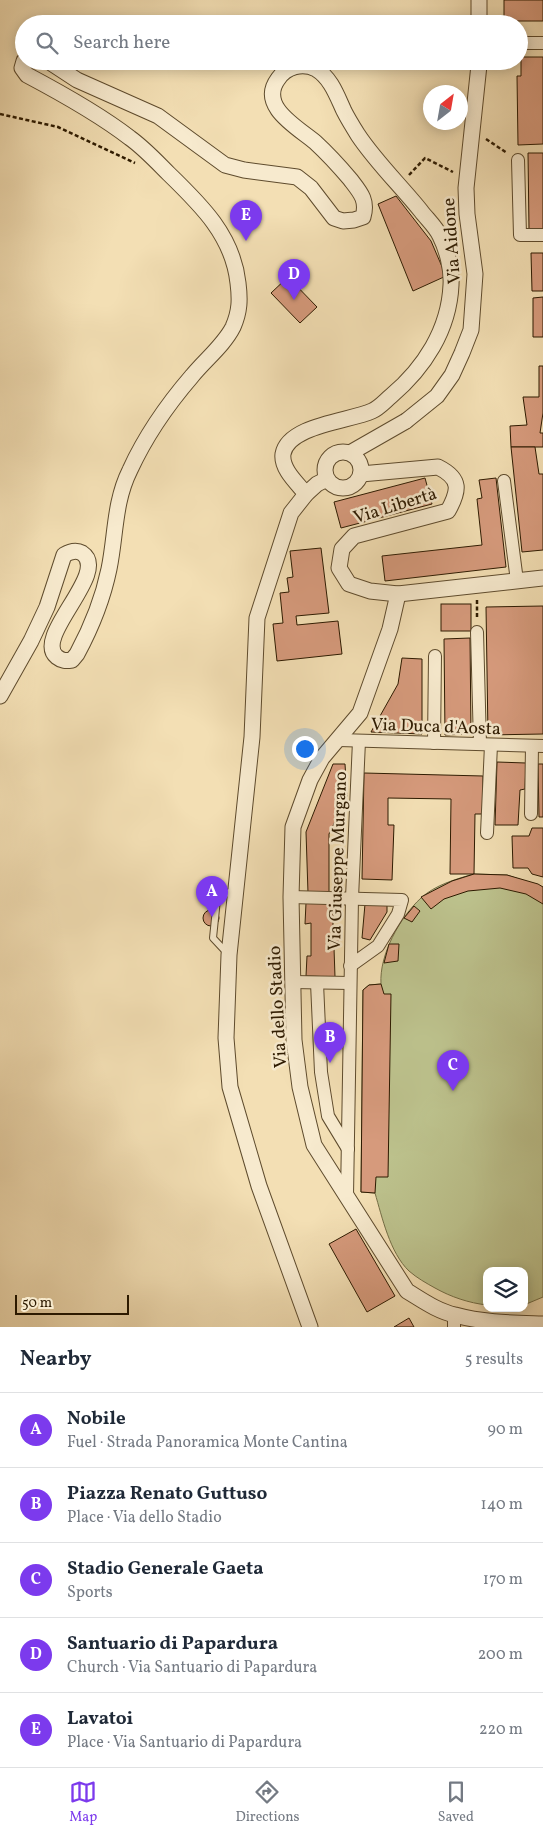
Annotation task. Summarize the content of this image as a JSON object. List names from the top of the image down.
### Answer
{
  "streets": {
    "street": [
      "Via Aidone",
      "Via Libertà",
      "Via Duca d'Aosta",
      "Via Giuseppe Murgano",
      "Via dello Stadio"
    ]
  },
  "crossings": [
    ["Via Aidone", "Via Libertà"],
    ["Via Libertà", "Via dello Stadio"],
    ["Via Duca d'Aosta", "Via Giuseppe Murgano"],
    ["Via Duca d'Aosta", "Via dello Stadio"],
    ["Via Giuseppe Murgano", "Via dello Stadio"]
  ],
  "scale_bar": "50 m",
  "north": "top right",
  "page": {
    "search": "Search here",
    "pins": [
      "E",
      "D",
      "A",
      "B",
      "C"
    ],
    "scale": "50 m",
    "heading": ["Nearby", "5 results"],
    "list": [
      {
        "mark": "A",
        "name": "Nobile",
        "note": "Fuel · Strada Panoramica Monte Cantina",
        "value": "90 m"
      },
      {
        "mark": "B",
        "name": "Piazza Renato Guttuso",
        "note": "Place · Via dello Stadio",
        "value": "140 m"
      },
      {
        "mark": "C",
        "name": "Stadio Generale Gaeta",
        "note": "Sports",
        "value": "170 m"
      },
      {
        "mark": "D",
        "name": "Santuario di Papardura",
        "note": "Church · Via Santuario di Papardura",
        "value": "200 m"
      },
      {
        "mark": "E",
        "name": "Lavatoi",
        "note": "Place · Via Santuario di Papardura",
        "value": "220 m"
      }
    ],
    "nav": ["Map", "Directions", "Saved"]
  }
}
